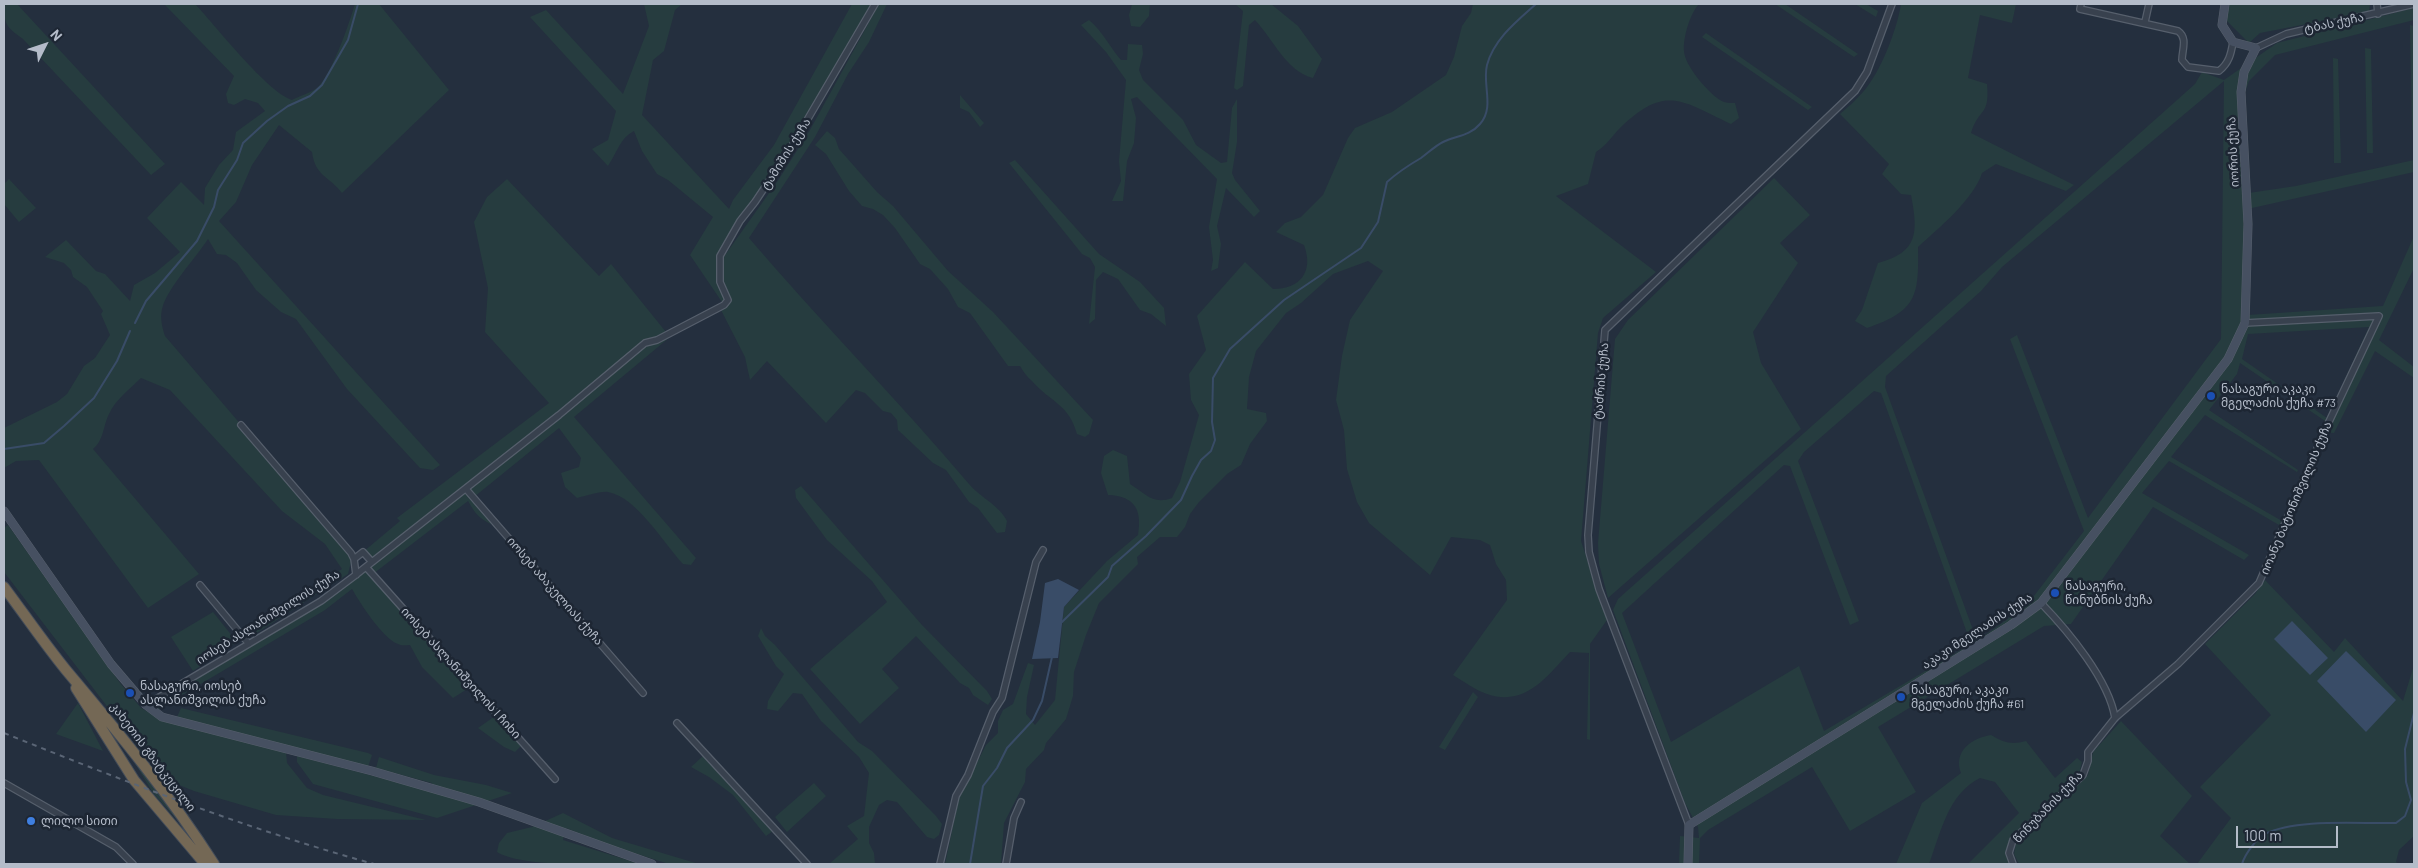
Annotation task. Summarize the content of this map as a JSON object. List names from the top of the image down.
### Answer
{
  "streets": {
    "highway": ["კახეთის გზატკეცილი"],
    "street": [
      "ტბას ქუჩა",
      "იორის ქუჩა",
      "ტამიშის ქუჩა",
      "ტაძრის ქუჩა",
      "იოანე ბატონიშვილის ქუჩა",
      "იოსებ აბაკელიას ქუჩა",
      "იოსებ ასლანიშვილის ქუჩა",
      "აკაკი მგელაძის ქუჩა",
      "იოსებ ასლანიშვილის I ჩიხი",
      "წინუბანის ქუჩა"
    ]
  },
  "crossings": [
    ["ტბას ქუჩა", "იორის ქუჩა"],
    ["იორის ქუჩა", "იოანე ბატონიშვილის ქუჩა"],
    ["იორის ქუჩა", "აკაკი მგელაძის ქუჩა"],
    ["ტამიშის ქუჩა", "იოსებ ასლანიშვილის ქუჩა"],
    ["ტაძრის ქუჩა", "აკაკი მგელაძის ქუჩა"],
    ["იოანე ბატონიშვილის ქუჩა", "აკაკი მგელაძის ქუჩა"],
    ["იოანე ბატონიშვილის ქუჩა", "წინუბანის ქუჩა"],
    ["იოსებ აბაკელიას ქუჩა", "იოსებ ასლანიშვილის ქუჩა"],
    ["იოსებ ასლანიშვილის ქუჩა", "იოსებ ასლანიშვილის I ჩიხი"]
  ],
  "places": [
    "ნასაგური აკაკი მგელაძის ქუჩა #73",
    "ნასაგური, წინუბნის ქუჩა",
    "ნასაგური, იოსებ ასლანიშვილის ქუჩა",
    "ნასაგური, აკაკი მგელაძის ქუჩა #61",
    "ლილო სითი"
  ],
  "scale_bar": "100 m",
  "north": "top right"
}
